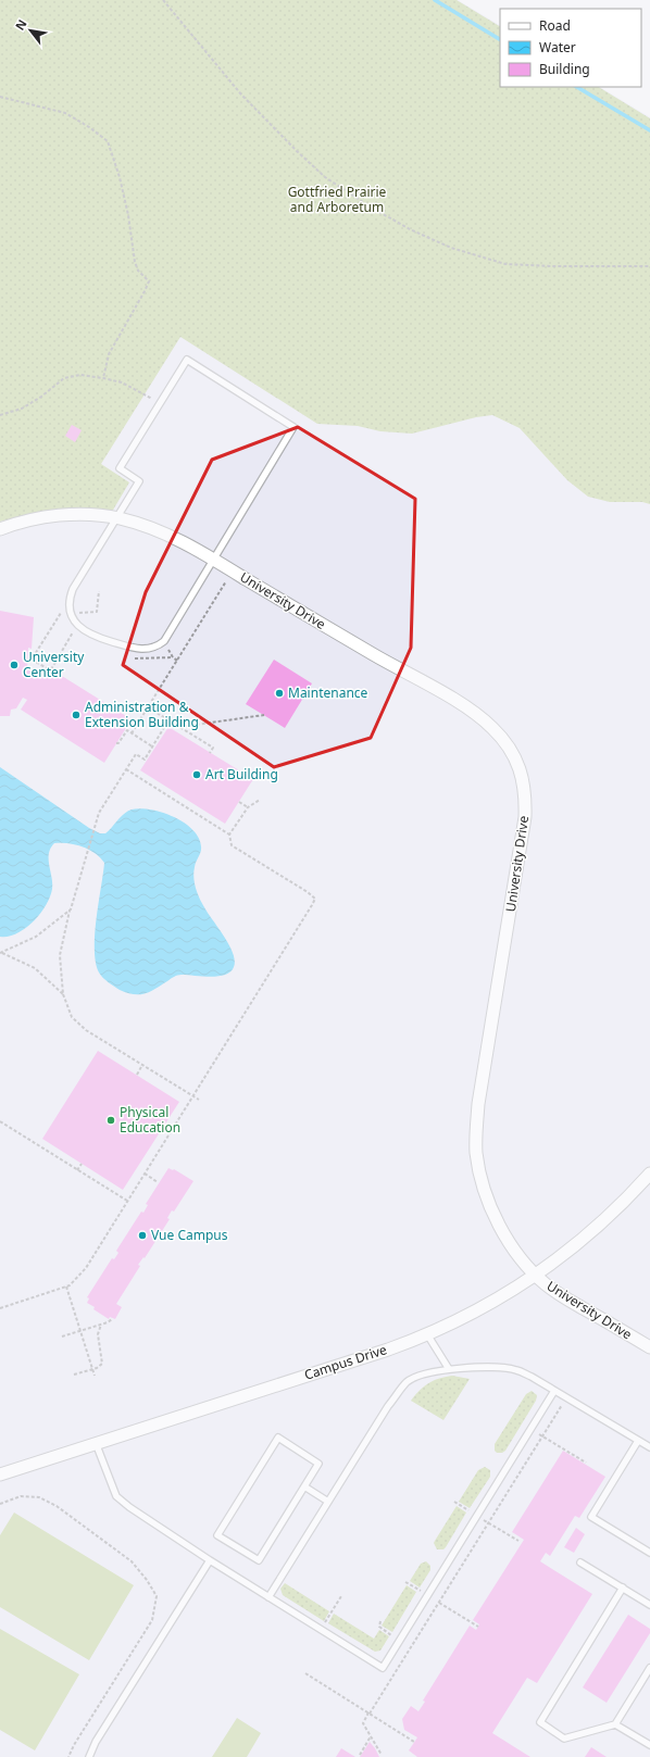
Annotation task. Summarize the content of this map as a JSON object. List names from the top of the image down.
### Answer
{
  "streets": {
    "street": ["University Drive", "Campus Drive"]
  },
  "crossings": [
    ["University Drive", "Campus Drive"]
  ],
  "parks": ["Gottfried Prairie and Arboretum"],
  "places": [
    "University Center",
    "Maintenance",
    "Administration & Extension Building",
    "Art Building",
    "Physical Education",
    "Vue Campus"
  ],
  "legend": ["Road", "Water", "Building"],
  "north": "top left"
}
